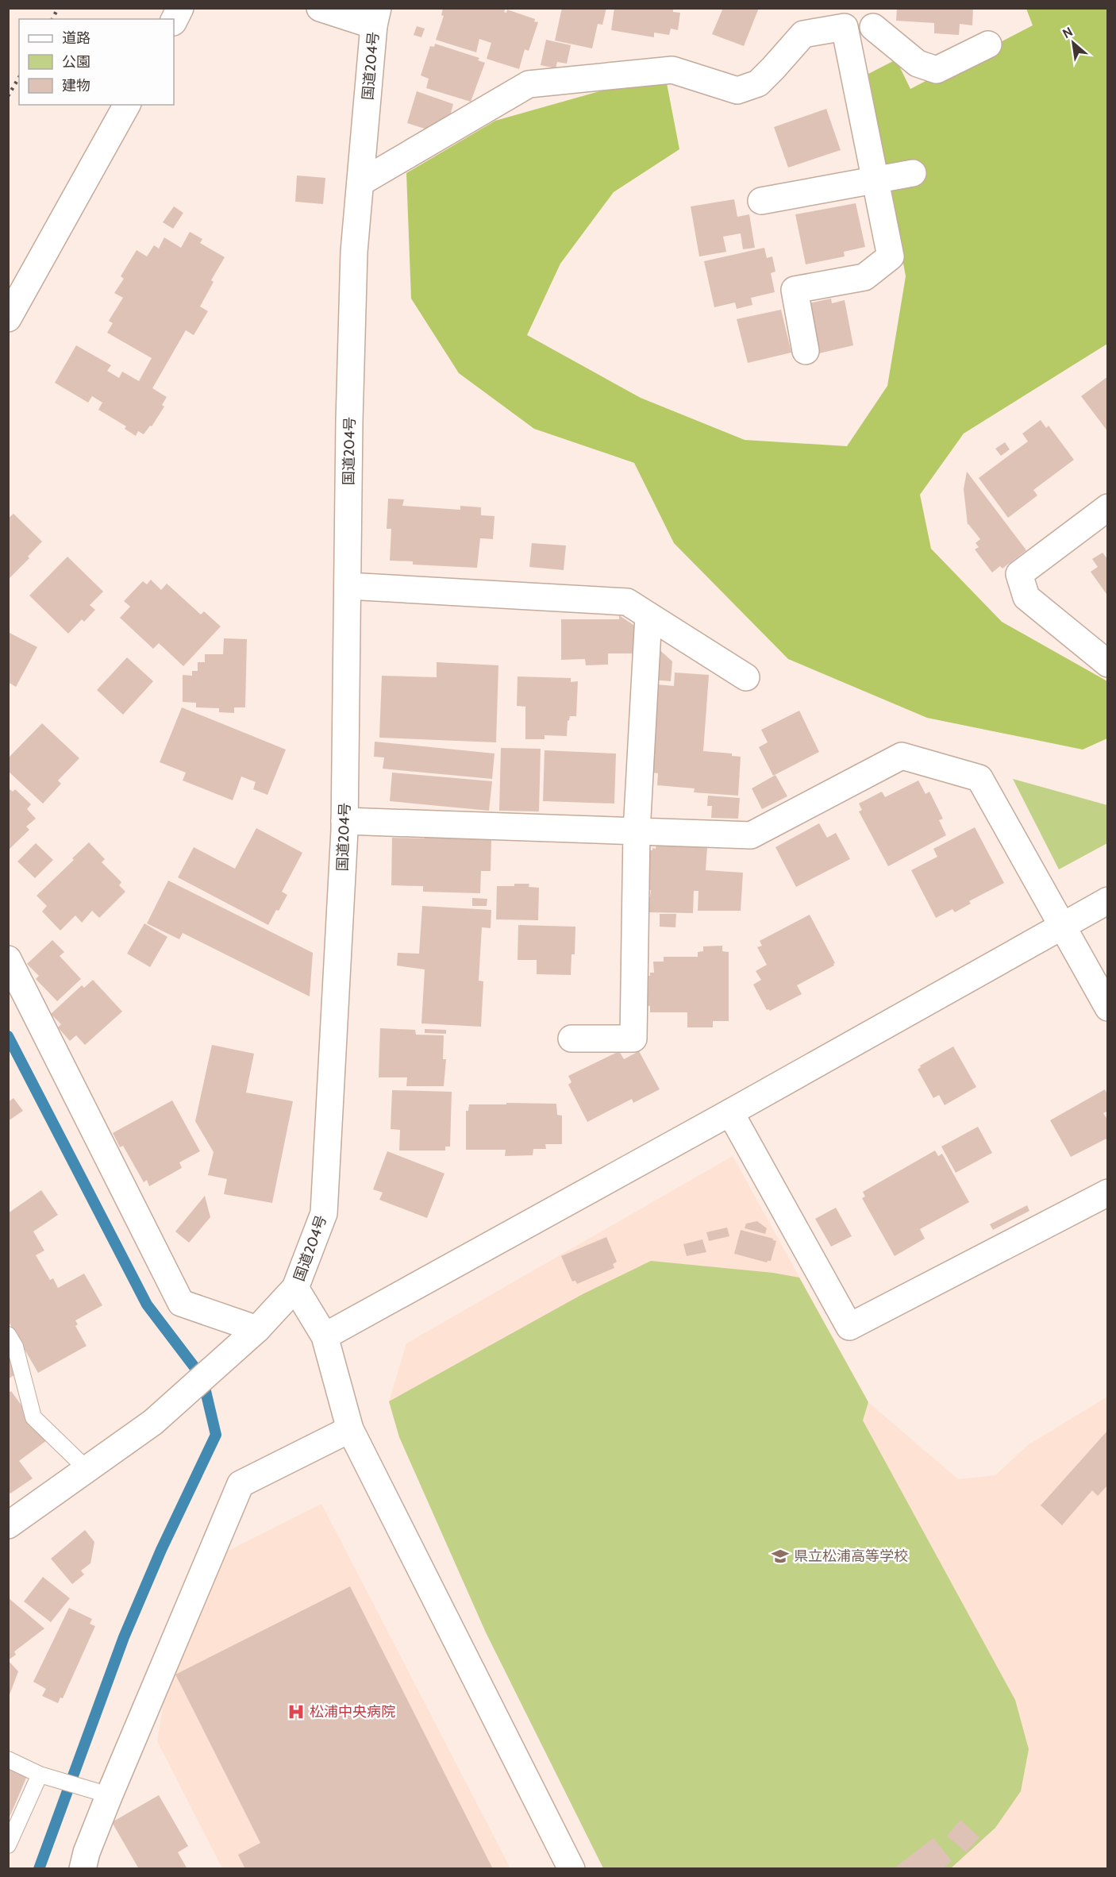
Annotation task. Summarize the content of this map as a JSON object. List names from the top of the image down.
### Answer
{
  "streets": {
    "main road": ["国道204号"]
  },
  "places": {
    "school or university": ["県立松浦高等学校"],
    "hospital": ["松浦中央病院"]
  },
  "legend": ["道路", "公園", "建物"],
  "north": "top left"
}
